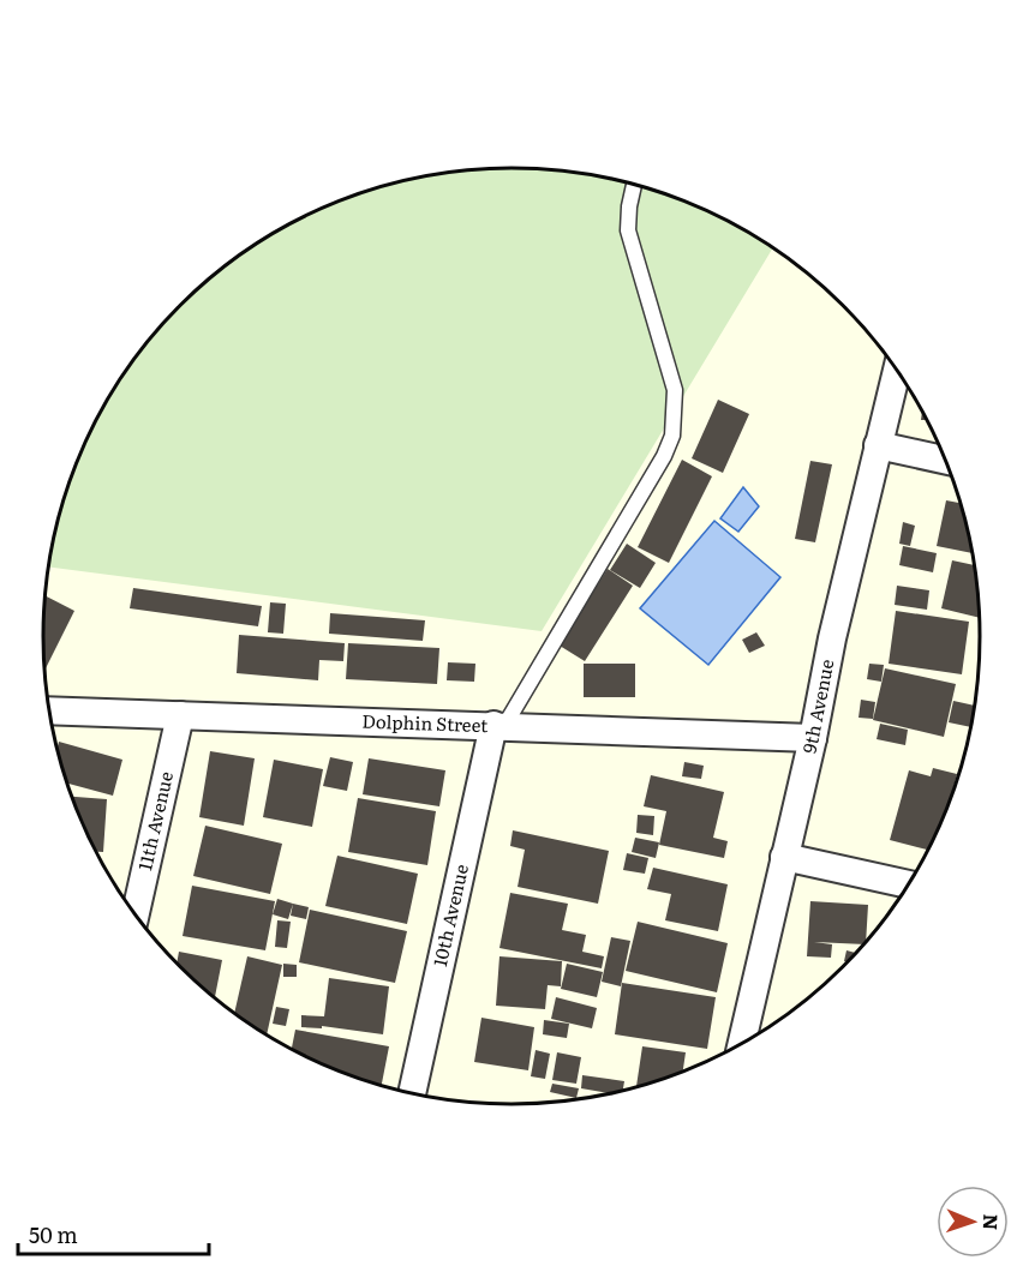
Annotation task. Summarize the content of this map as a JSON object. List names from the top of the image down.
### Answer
{
  "streets": {
    "street": [
      "9th Avenue",
      "Dolphin Street",
      "11th Avenue",
      "10th Avenue"
    ]
  },
  "crossings": [
    ["9th Avenue", "Dolphin Street"],
    ["Dolphin Street", "11th Avenue"],
    ["Dolphin Street", "10th Avenue"]
  ],
  "scale_bar": "50 m",
  "north": "right"
}
